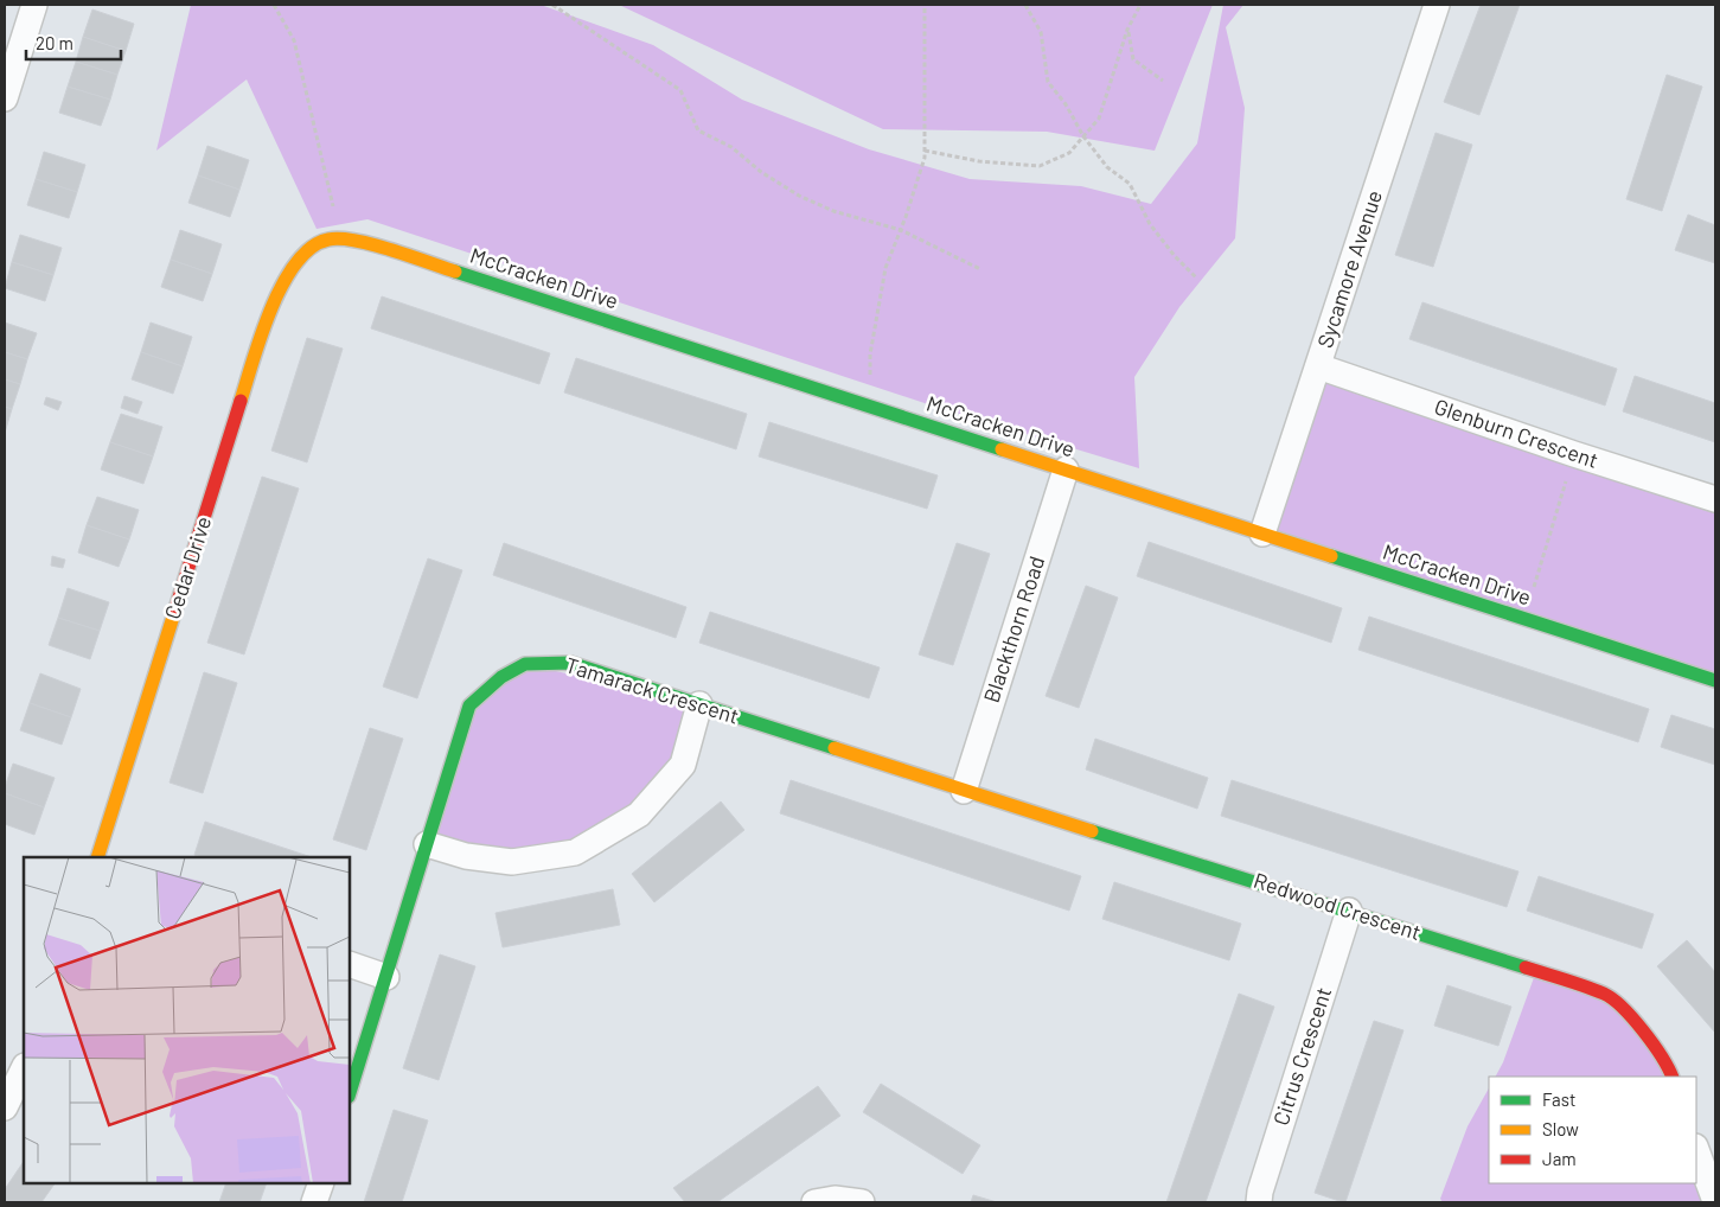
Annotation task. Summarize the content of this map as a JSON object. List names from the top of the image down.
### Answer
{
  "streets": {
    "street": [
      "Sycamore Avenue",
      "McCracken Drive",
      "Glenburn Crescent",
      "Cedar Drive",
      "Blackthorn Road",
      "Tamarack Crescent",
      "Redwood Crescent",
      "Citrus Crescent"
    ]
  },
  "crossings": [
    ["Sycamore Avenue", "McCracken Drive"],
    ["Sycamore Avenue", "Glenburn Crescent"],
    ["McCracken Drive", "Cedar Drive"],
    ["McCracken Drive", "Blackthorn Road"],
    ["Blackthorn Road", "Tamarack Crescent"],
    ["Blackthorn Road", "Redwood Crescent"],
    ["Tamarack Crescent", "Redwood Crescent"],
    ["Redwood Crescent", "Citrus Crescent"]
  ],
  "legend": ["Fast", "Slow", "Jam"],
  "scale_bar": "20 m"
}
